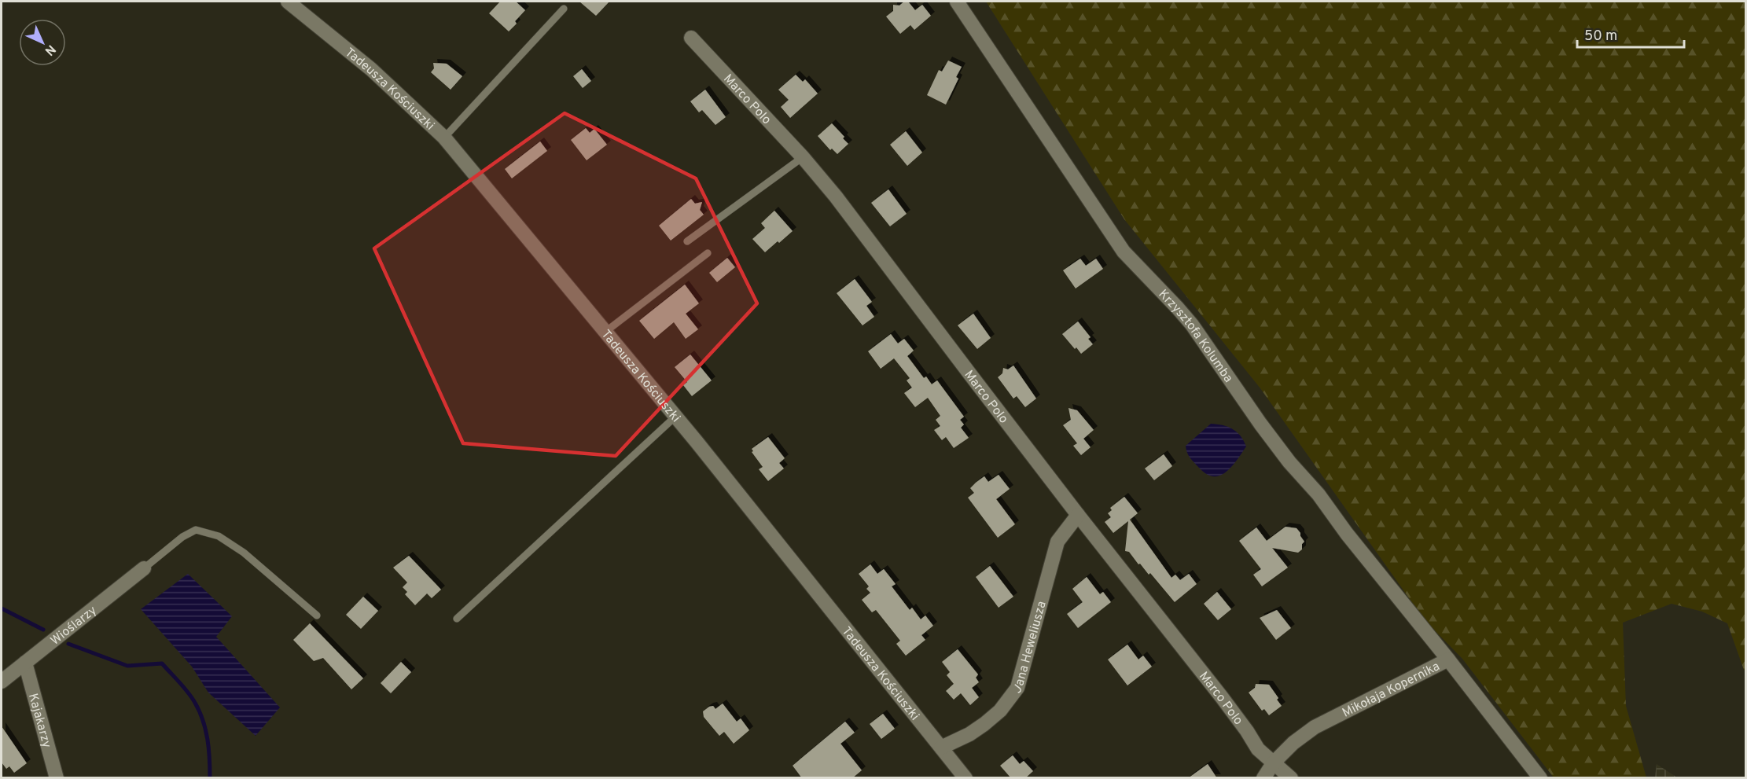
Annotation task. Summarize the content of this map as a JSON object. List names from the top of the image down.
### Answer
{
  "streets": {
    "street": [
      "Tadeusza Kościuszki",
      "Marco Polo",
      "Krzysztofa Kolumba",
      "Wioślarzy",
      "Jana Heweliusza",
      "Mikołaja Kopernika",
      "Kajakarzy"
    ]
  },
  "crossings": [
    ["Tadeusza Kościuszki", "Jana Heweliusza"],
    ["Marco Polo", "Jana Heweliusza"],
    ["Marco Polo", "Mikołaja Kopernika"],
    ["Krzysztofa Kolumba", "Mikołaja Kopernika"],
    ["Wioślarzy", "Kajakarzy"]
  ],
  "scale_bar": "50 m",
  "north": "bottom right"
}
